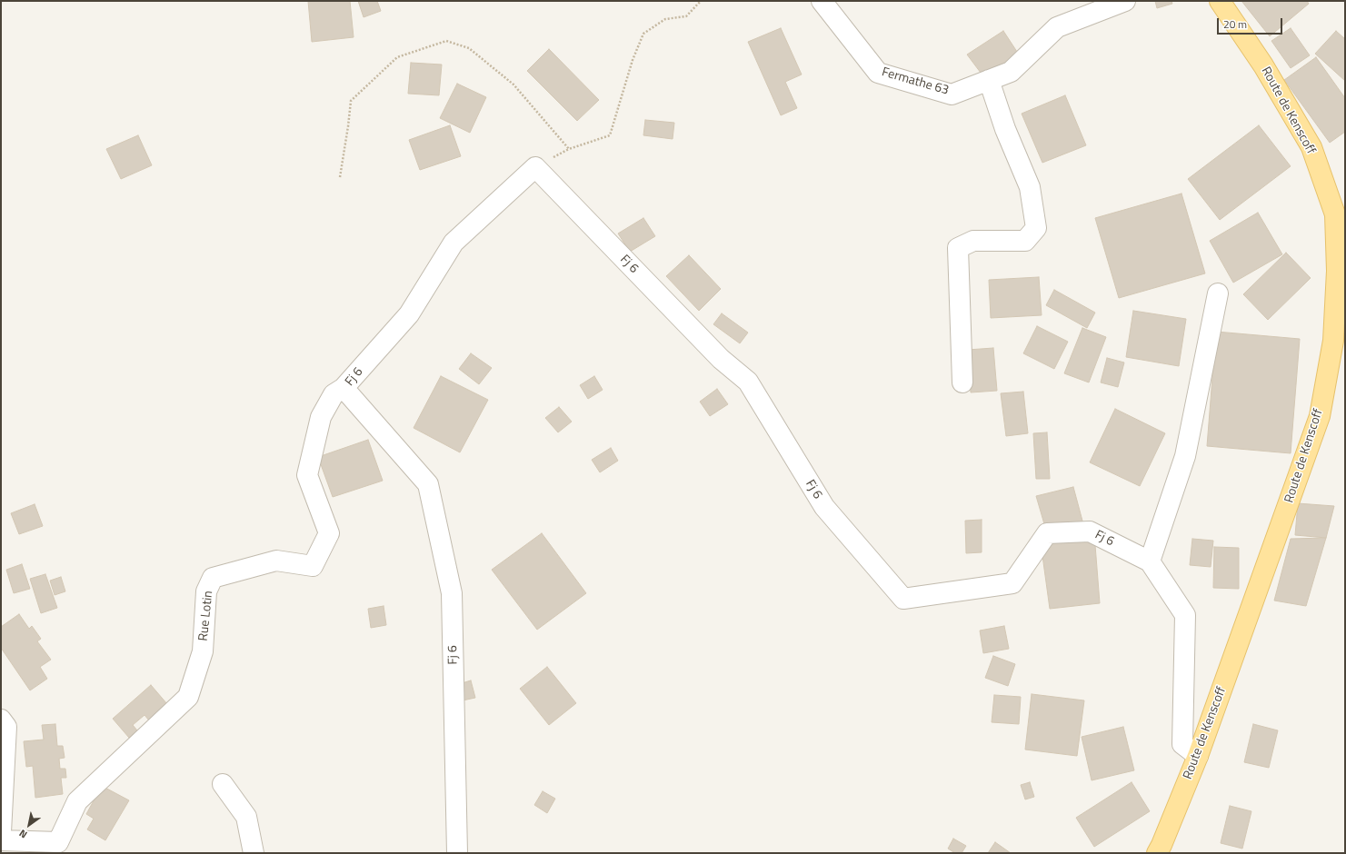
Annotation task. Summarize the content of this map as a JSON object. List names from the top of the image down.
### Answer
{
  "streets": {
    "main road": ["Route de Kenscoff"],
    "street": ["Fermathe 63", "Fj 6", "Rue Lotin"]
  },
  "crossings": [
    ["Route de Kenscoff", "Fj 6"],
    ["Fj 6", "Rue Lotin"]
  ],
  "scale_bar": "20 m",
  "north": "bottom left"
}
